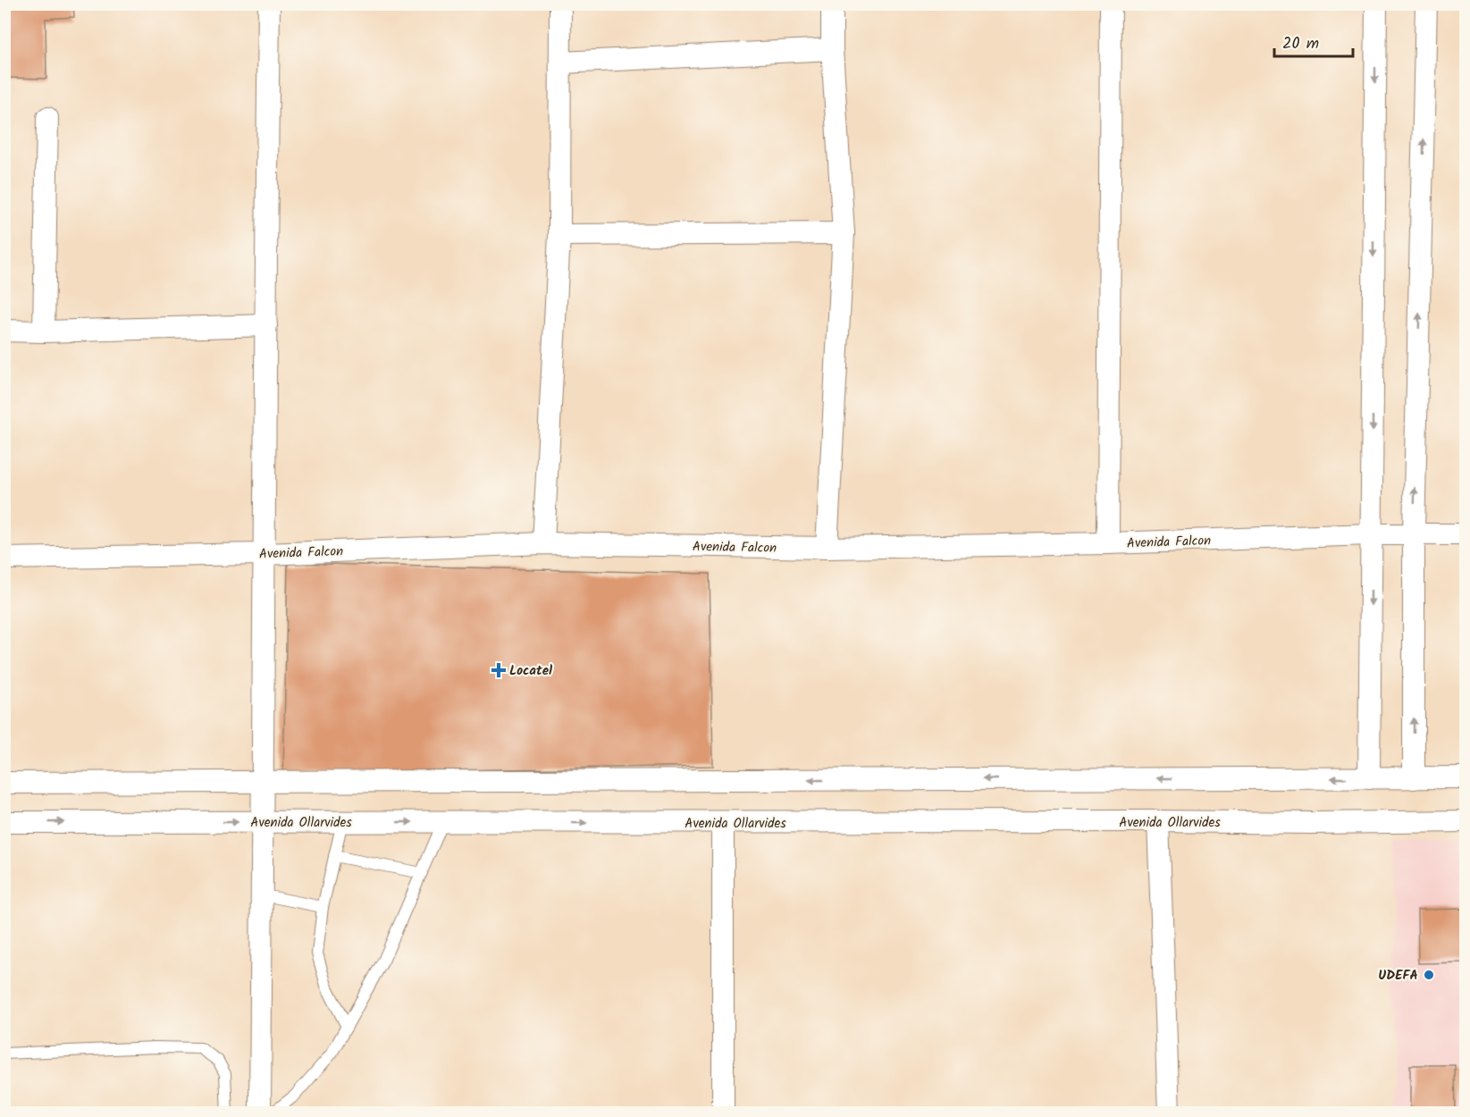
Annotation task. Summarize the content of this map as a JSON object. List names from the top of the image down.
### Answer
{
  "streets": {
    "street": ["Avenida Falcon", "Avenida Ollarvides"]
  },
  "places": {
    "health": ["Locatel"],
    "other": ["UDEFA"]
  },
  "scale_bar": "20 m"
}
